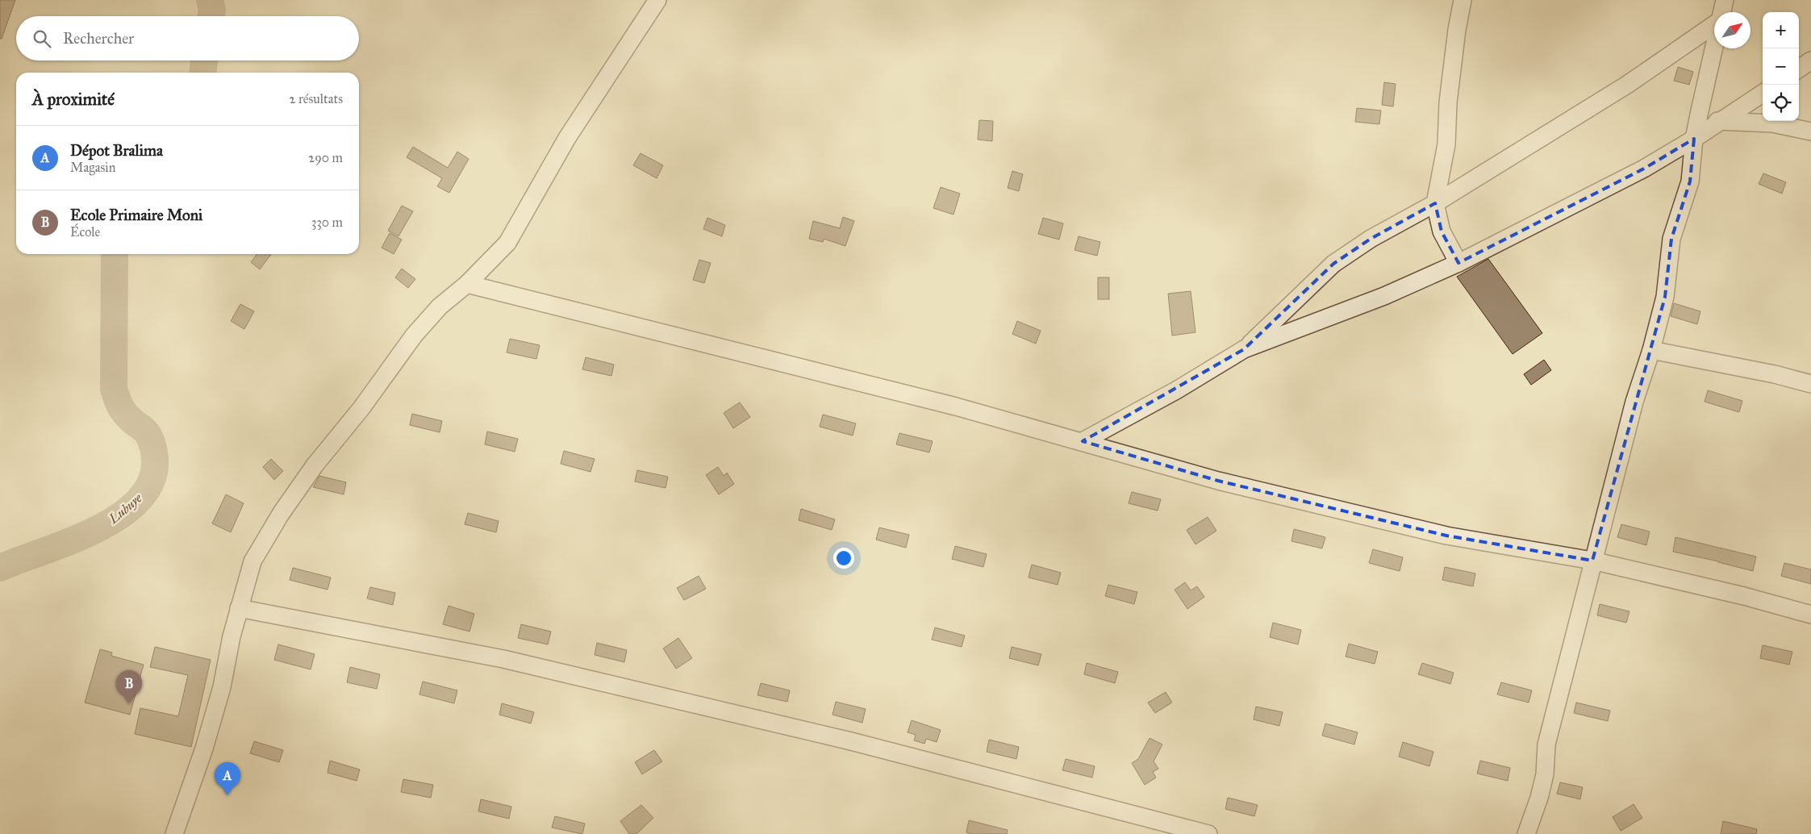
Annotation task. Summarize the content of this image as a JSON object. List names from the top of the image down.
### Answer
{
  "water": ["Lubuye"],
  "north": "top right",
  "page": {
    "map_buttons": ["+", "−"],
    "search": "Rechercher",
    "heading": ["À proximité", "2 résultats"],
    "list": [
      {
        "mark": "A",
        "name": "Dépot Bralima",
        "note": "Magasin",
        "value": "290 m"
      },
      {
        "mark": "B",
        "name": "Ecole Primaire Moni",
        "note": "École",
        "value": "330 m"
      }
    ],
    "pins": ["B", "A"]
  }
}
